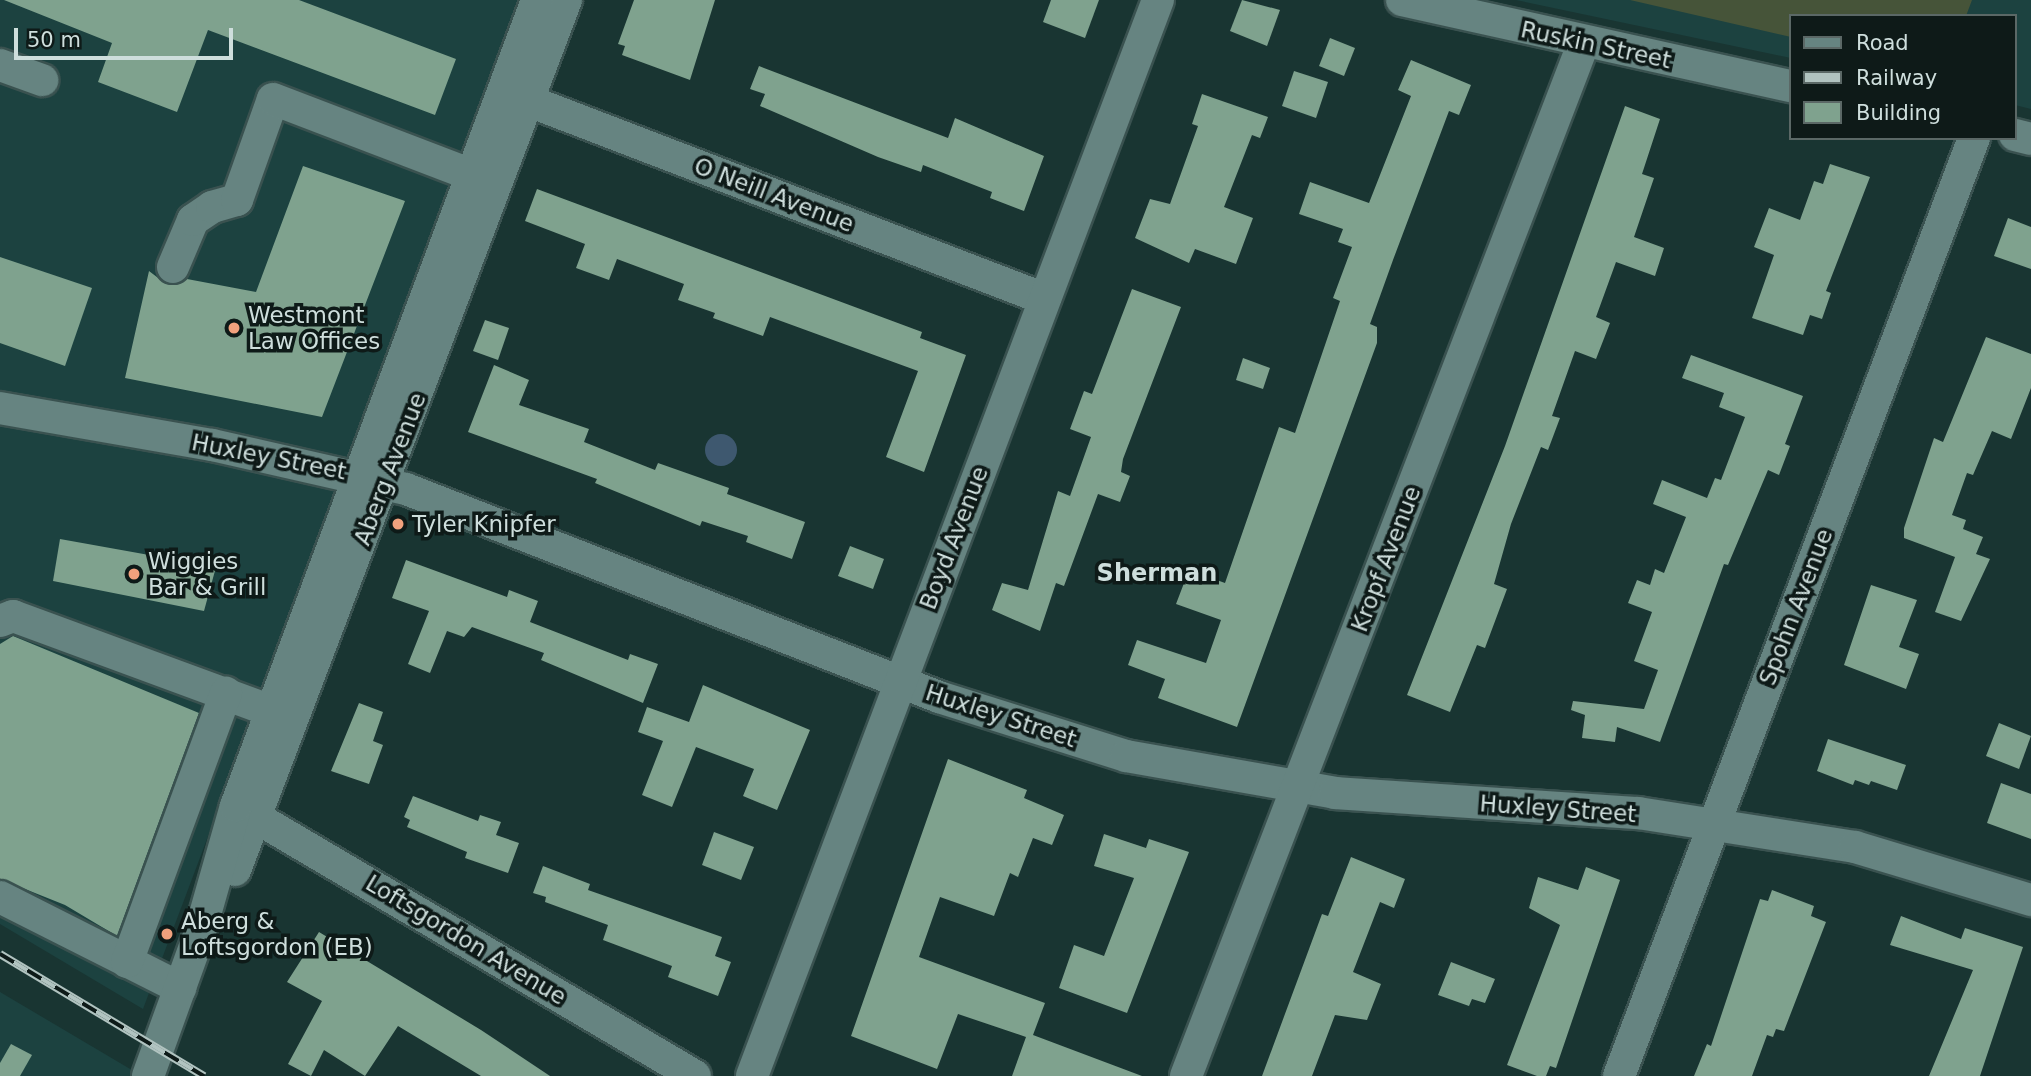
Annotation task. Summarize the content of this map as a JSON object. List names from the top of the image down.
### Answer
{
  "streets": {
    "street": [
      "Ruskin Street",
      "O Neill Avenue",
      "Huxley Street",
      "Aberg Avenue",
      "Boyd Avenue",
      "Kropf Avenue",
      "Spohn Avenue",
      "Loftsgordon Avenue"
    ]
  },
  "crossings": [
    ["Ruskin Street", "Kropf Avenue"],
    ["O Neill Avenue", "Aberg Avenue"],
    ["O Neill Avenue", "Boyd Avenue"],
    ["Huxley Street", "Aberg Avenue"],
    ["Huxley Street", "Boyd Avenue"],
    ["Huxley Street", "Kropf Avenue"],
    ["Huxley Street", "Spohn Avenue"],
    ["Aberg Avenue", "Loftsgordon Avenue"]
  ],
  "districts": ["Sherman"],
  "places": [
    "Westmont Law Offices",
    "Tyler Knipfer",
    "Wiggies Bar & Grill",
    "Aberg & Loftsgordon (EB)"
  ],
  "legend": ["Road", "Railway", "Building"],
  "scale_bar": "50 m"
}
